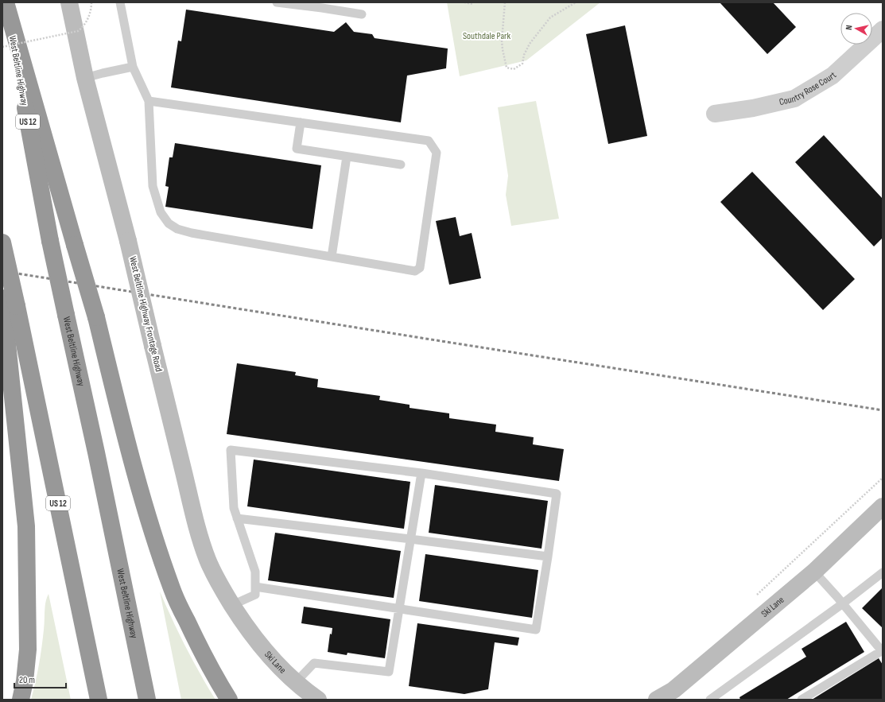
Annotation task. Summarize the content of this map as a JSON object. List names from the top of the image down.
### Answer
{
  "streets": {
    "highway": ["West Beltline Highway", "US 12"],
    "street": ["Country Rose Court", "West Beltline Highway Frontage Road", "Ski Lane"]
  },
  "crossings": [
    ["West Beltline Highway Frontage Road", "Ski Lane"]
  ],
  "parks": ["Southdale Park"],
  "scale_bar": "20 m",
  "north": "left"
}
